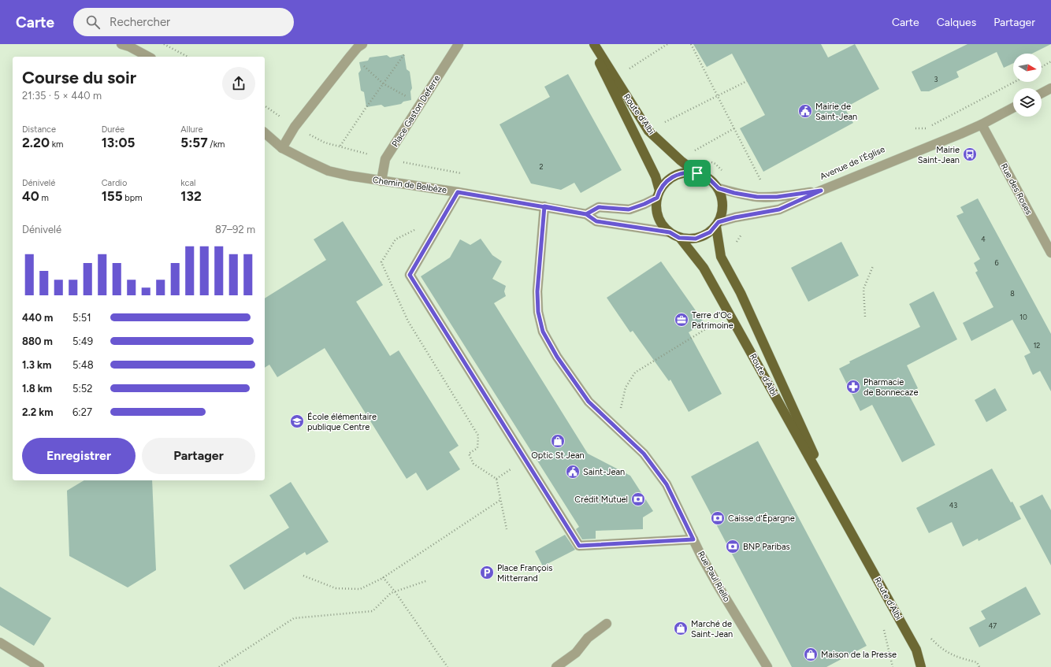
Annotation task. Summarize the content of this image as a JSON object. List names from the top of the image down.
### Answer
{
  "streets": {
    "main road": ["Route d'Albi"],
    "street": [
      "Place Gaston Deferre",
      "Avenue de l'Église",
      "Chemin de Belbèze",
      "Rue des Roses",
      "Rue Paul Riello"
    ]
  },
  "crossings": [
    ["Place Gaston Deferre", "Chemin de Belbèze"],
    ["Route d'Albi", "Avenue de l'Église"],
    ["Route d'Albi", "Chemin de Belbèze"],
    ["Avenue de l'Église", "Chemin de Belbèze"],
    ["Avenue de l'Église", "Rue des Roses"],
    ["Chemin de Belbèze", "Rue Paul Riello"]
  ],
  "places": {
    "public building": ["Mairie de Saint-Jean", "Saint-Jean"],
    "bus stop": ["Mairie Saint-Jean"],
    "office": ["Terre d'Oc Patrimoine"],
    "pharmacy": ["Pharmacie de Bonnecaze"],
    "school or university": ["École élémentaire publique Centre"],
    "shop": ["Optic St Jean", "Marché de Saint-Jean", "Maison de la Presse"],
    "bank": ["Crédit Mutuel", "Caisse d'Épargne", "BNP Paribas"],
    "parking": ["Place François Mitterrand"]
  },
  "house_numbers": [
    "3",
    "2",
    "4",
    "6",
    "8",
    "10",
    "12",
    "43",
    "47"
  ],
  "north": "right",
  "page": {
    "header": "Carte",
    "search": "Rechercher",
    "nav": ["Carte", "Calques", "Partager"],
    "heading": ["Course du soir", "21:35 · 5 × 440 m"],
    "stats": [
      ["Distance", "2.20 km"],
      ["Durée", "13:05"],
      ["Allure", "5:57 /km"],
      ["Dénivelé", "40 m"],
      ["Cardio", "155 bpm"],
      ["kcal", "132"]
    ],
    "chart": ["Dénivelé", "87–92 m"],
    "list": [
      {
        "name": "440 m",
        "note": "5:51"
      },
      {
        "name": "880 m",
        "note": "5:49"
      },
      {
        "name": "1.3 km",
        "note": "5:48"
      },
      {
        "name": "1.8 km",
        "note": "5:52"
      },
      {
        "name": "2.2 km",
        "note": "6:27"
      }
    ],
    "buttons": ["Enregistrer", "Partager"]
  }
}
